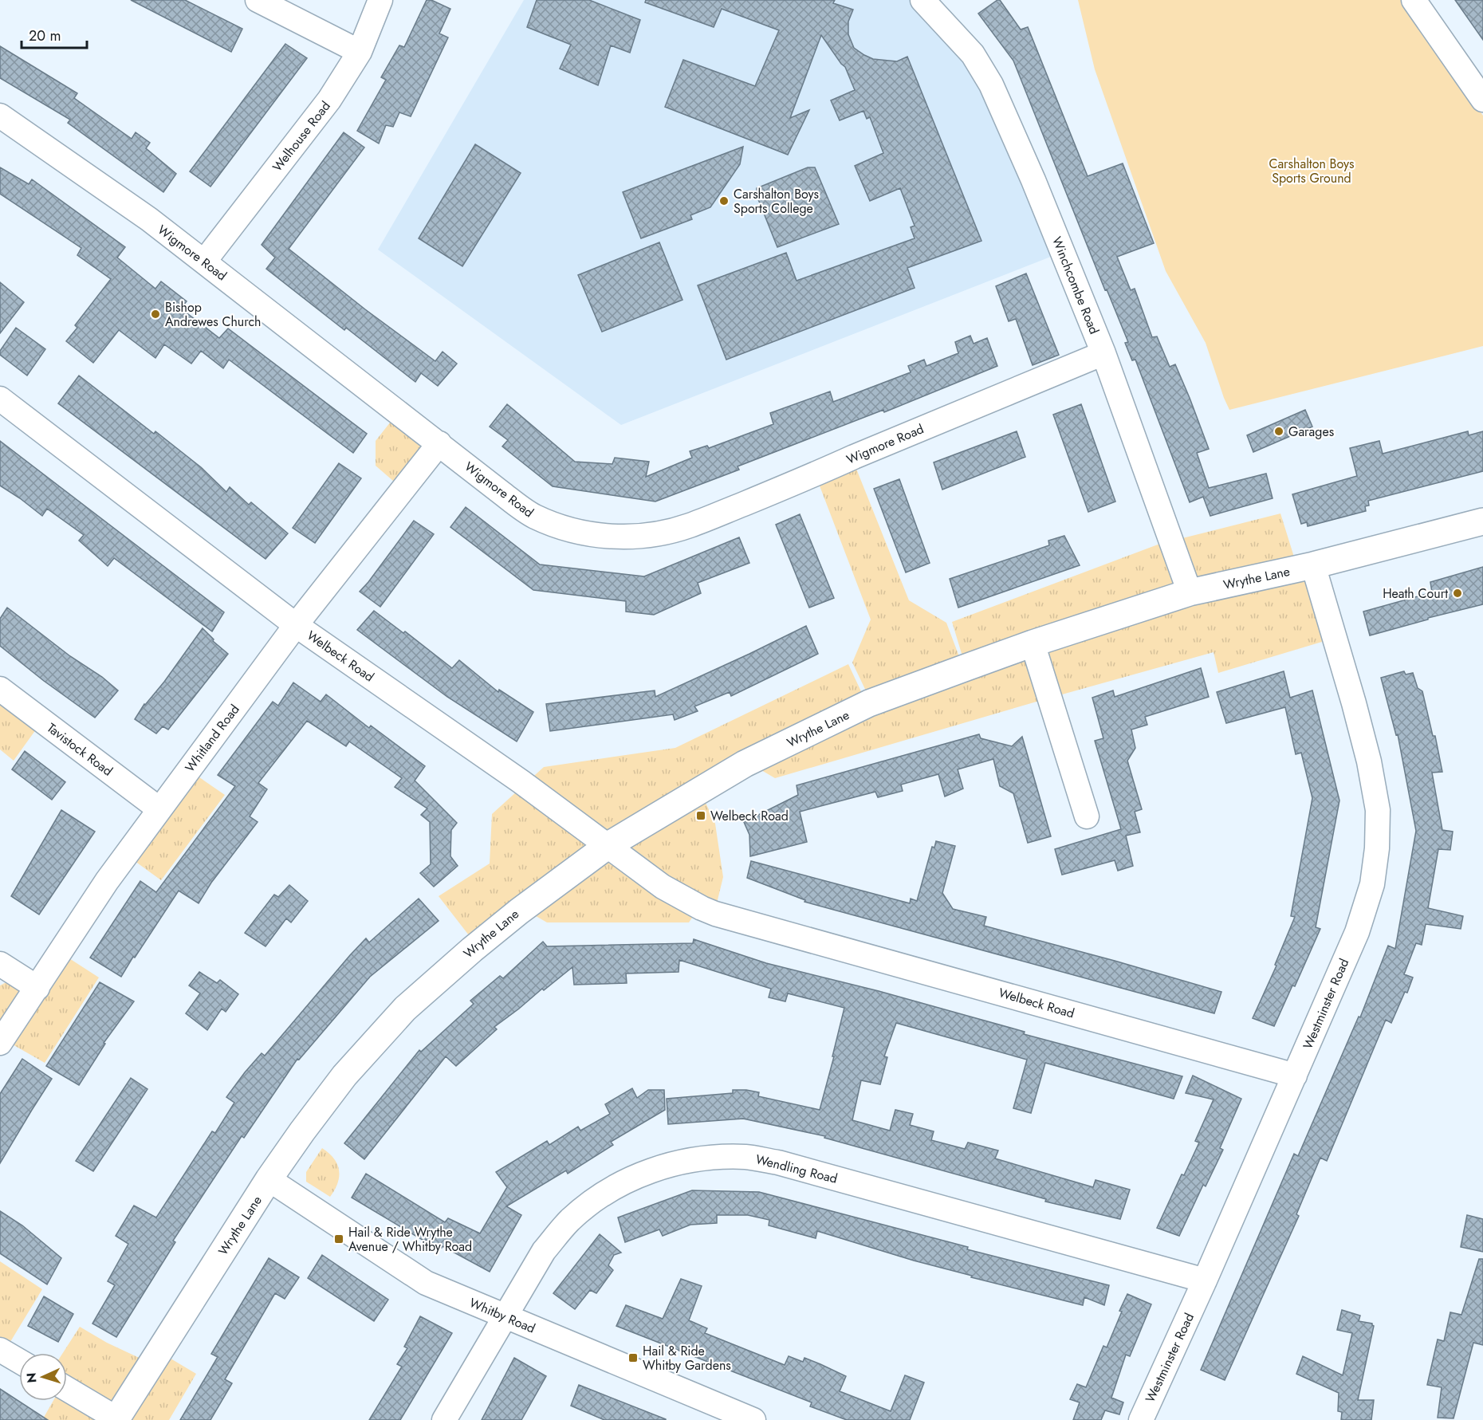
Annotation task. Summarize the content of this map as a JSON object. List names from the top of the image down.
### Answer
{
  "streets": {
    "main road": ["Wrythe Lane"],
    "street": [
      "Welhouse Road",
      "Wigmore Road",
      "Winchcombe Road",
      "Welbeck Road",
      "Whitland Road",
      "Tavistock Road",
      "Westminster Road",
      "Wendling Road",
      "Whitby Road"
    ]
  },
  "crossings": [
    ["Welhouse Road", "Wigmore Road"],
    ["Wigmore Road", "Winchcombe Road"],
    ["Wigmore Road", "Whitland Road"],
    ["Winchcombe Road", "Wrythe Lane"],
    ["Wrythe Lane", "Welbeck Road"],
    ["Wrythe Lane", "Westminster Road"],
    ["Wrythe Lane", "Whitby Road"],
    ["Welbeck Road", "Whitland Road"],
    ["Welbeck Road", "Westminster Road"],
    ["Whitland Road", "Tavistock Road"],
    ["Westminster Road", "Wendling Road"],
    ["Wendling Road", "Whitby Road"]
  ],
  "parks": ["Carshalton Boys Sports Ground"],
  "places": {
    "other": [
      "Carshalton Boys Sports College",
      "Bishop Andrewes Church",
      "Garages",
      "Heath Court"
    ],
    "transit": ["Welbeck Road", "Hail & Ride Wrythe Avenue / Whitby Road", "Hail & Ride Whitby Gardens"]
  },
  "scale_bar": "20 m",
  "north": "left"
}
